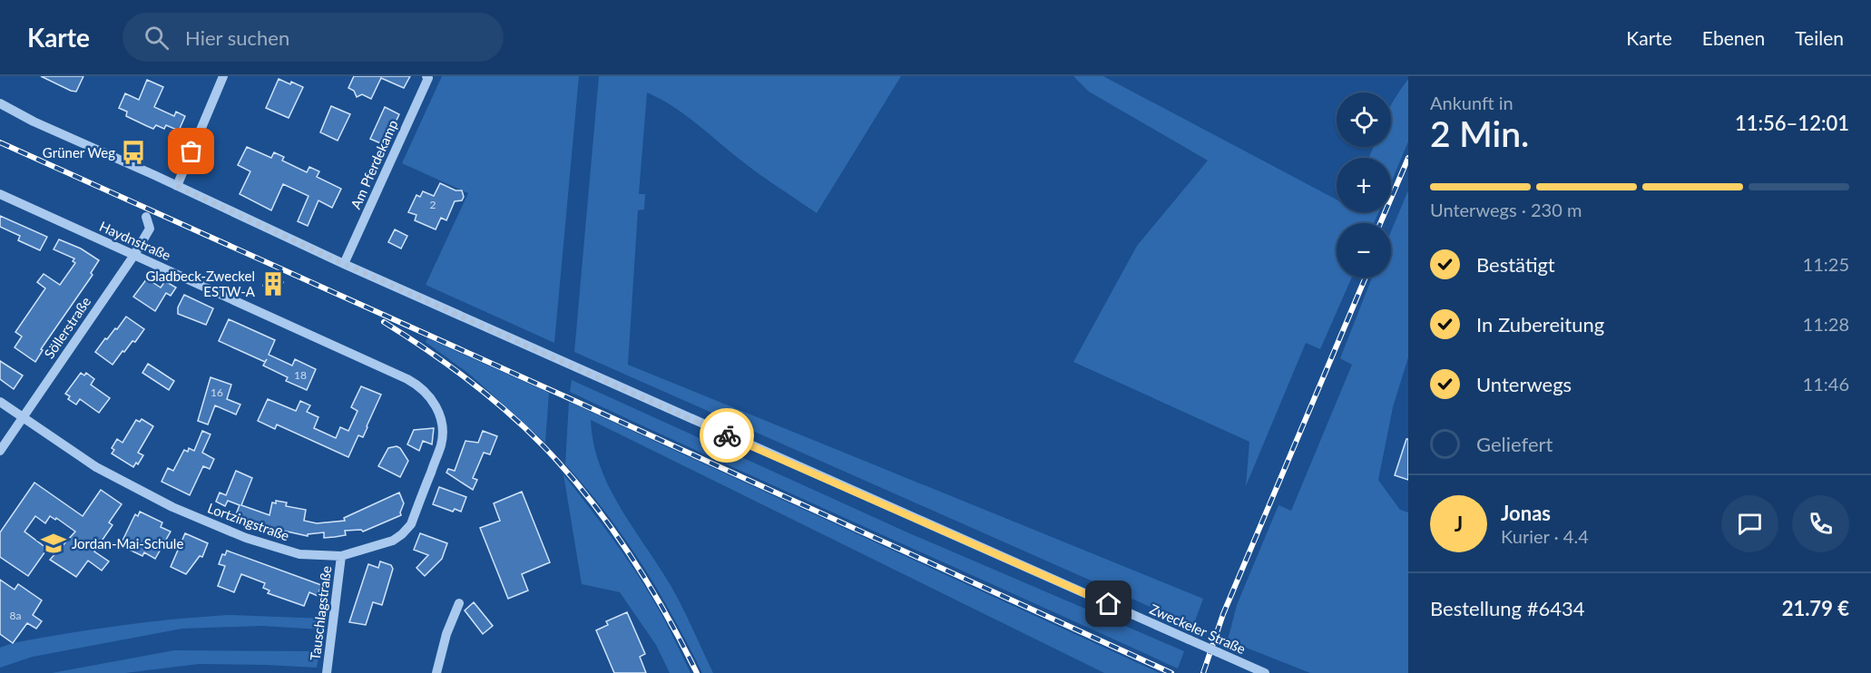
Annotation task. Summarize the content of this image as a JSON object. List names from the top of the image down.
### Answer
{
  "streets": {
    "street": [
      "Am Pferdekamp",
      "Haydnstraße",
      "Söllerstraße",
      "Lortzingstraße",
      "Tauschlagstraße",
      "Zweckeler Straße"
    ]
  },
  "crossings": [
    ["Am Pferdekamp", "Zweckeler Straße"],
    ["Haydnstraße", "Söllerstraße"],
    ["Haydnstraße", "Lortzingstraße"],
    ["Söllerstraße", "Lortzingstraße"],
    ["Lortzingstraße", "Tauschlagstraße"]
  ],
  "places": {
    "bus stop": ["Grüner Weg"],
    "building": ["Gladbeck-Zweckel ESTW-A"],
    "school or university": ["Jordan-Mai-Schule"]
  },
  "house_numbers": [
    "2",
    "18",
    "16",
    "8a"
  ],
  "page": {
    "header": "Karte",
    "search": "Hier suchen",
    "nav": ["Karte", "Ebenen", "Teilen"],
    "heading": ["2 Min.", "Ankunft in", "11:56–12:01"],
    "panel": [
      "Jonas",
      "Kurier · 4.4",
      "Bestellung #6434",
      "21.79 €"
    ],
    "map_buttons": ["+", "−"],
    "bar": "Unterwegs · 230 m",
    "list": [
      ["Bestätigt", "11:25"],
      ["In Zubereitung", "11:28"],
      ["Unterwegs", "11:46"],
      "Geliefert"
    ],
    "round": "J"
  }
}
